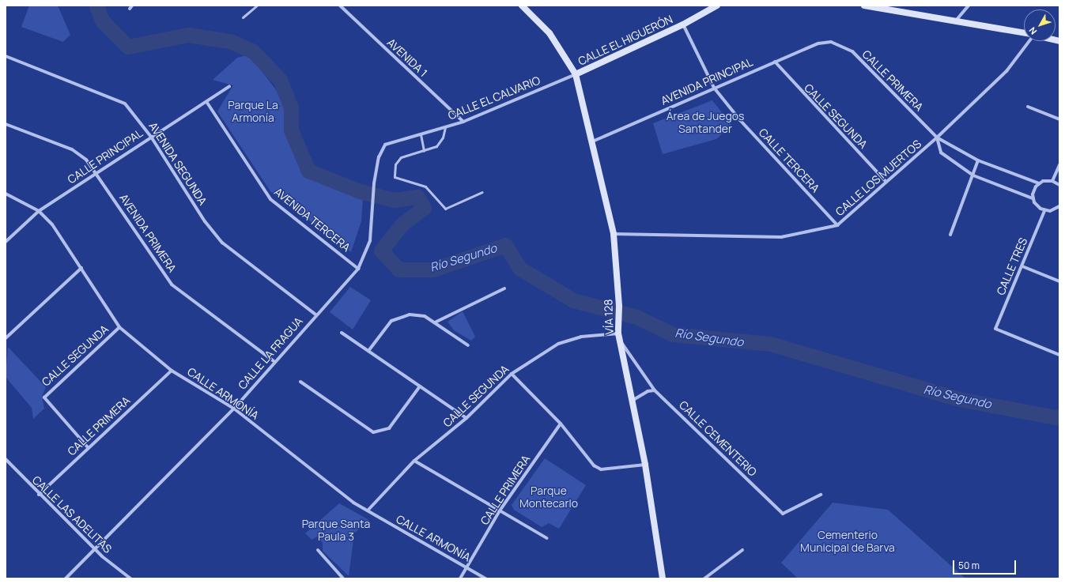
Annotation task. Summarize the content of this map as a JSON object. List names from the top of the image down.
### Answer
{
  "streets": {
    "main road": ["CALLE EL HIGUERÓN", "VÍA 128"],
    "street": [
      "AVENIDA 1",
      "CALLE PRIMERA",
      "AVENIDA PRINCIPAL",
      "CALLE EL CALVARIO",
      "CALLE SEGUNDA",
      "CALLE PRINCIPAL",
      "CALLE TERCERA",
      "AVENIDA SEGUNDA",
      "CALLE LOS MUERTOS",
      "AVENIDA TERCERA",
      "AVENIDA PRIMERA",
      "CALLE TRES",
      "CALLE LA FRAGUA",
      "CALLE ARMONÍA",
      "CALLE CEMENTERIO",
      "CALLE LAS ADELITAS"
    ]
  },
  "crossings": [
    ["CALLE EL HIGUERÓN", "CALLE EL CALVARIO"],
    ["CALLE EL HIGUERÓN", "CALLE TERCERA"],
    ["CALLE EL HIGUERÓN", "VÍA 128"],
    ["AVENIDA 1", "CALLE EL CALVARIO"],
    ["CALLE PRIMERA", "AVENIDA PRINCIPAL"],
    ["CALLE PRIMERA", "CALLE SEGUNDA"],
    ["CALLE PRIMERA", "CALLE LOS MUERTOS"],
    ["CALLE PRIMERA", "CALLE ARMONÍA"],
    ["CALLE PRIMERA", "CALLE LAS ADELITAS"],
    ["AVENIDA PRINCIPAL", "CALLE SEGUNDA"],
    ["AVENIDA PRINCIPAL", "CALLE TERCERA"],
    ["AVENIDA PRINCIPAL", "VÍA 128"],
    ["CALLE EL CALVARIO", "VÍA 128"],
    ["CALLE EL CALVARIO", "CALLE LA FRAGUA"],
    ["CALLE SEGUNDA", "CALLE LOS MUERTOS"],
    ["CALLE SEGUNDA", "VÍA 128"],
    ["CALLE SEGUNDA", "CALLE ARMONÍA"],
    ["CALLE PRINCIPAL", "AVENIDA SEGUNDA"],
    ["CALLE PRINCIPAL", "AVENIDA TERCERA"],
    ["CALLE PRINCIPAL", "AVENIDA PRIMERA"],
    ["CALLE PRINCIPAL", "CALLE ARMONÍA"],
    ["CALLE TERCERA", "CALLE LOS MUERTOS"],
    ["AVENIDA SEGUNDA", "CALLE LA FRAGUA"],
    ["CALLE LOS MUERTOS", "VÍA 128"],
    ["AVENIDA TERCERA", "CALLE LA FRAGUA"],
    ["AVENIDA PRIMERA", "CALLE LA FRAGUA"],
    ["VÍA 128", "CALLE CEMENTERIO"],
    ["CALLE LA FRAGUA", "CALLE ARMONÍA"],
    ["CALLE LA FRAGUA", "CALLE LAS ADELITAS"]
  ],
  "water": ["Río Segundo"],
  "parks": [
    "Parque La Armonía",
    "Área de Juegos Santander",
    "Parque Montecarlo",
    "Parque Santa Paula 3",
    "Cementerio Municipal de Barva"
  ],
  "scale_bar": "50 m",
  "north": "bottom left"
}
